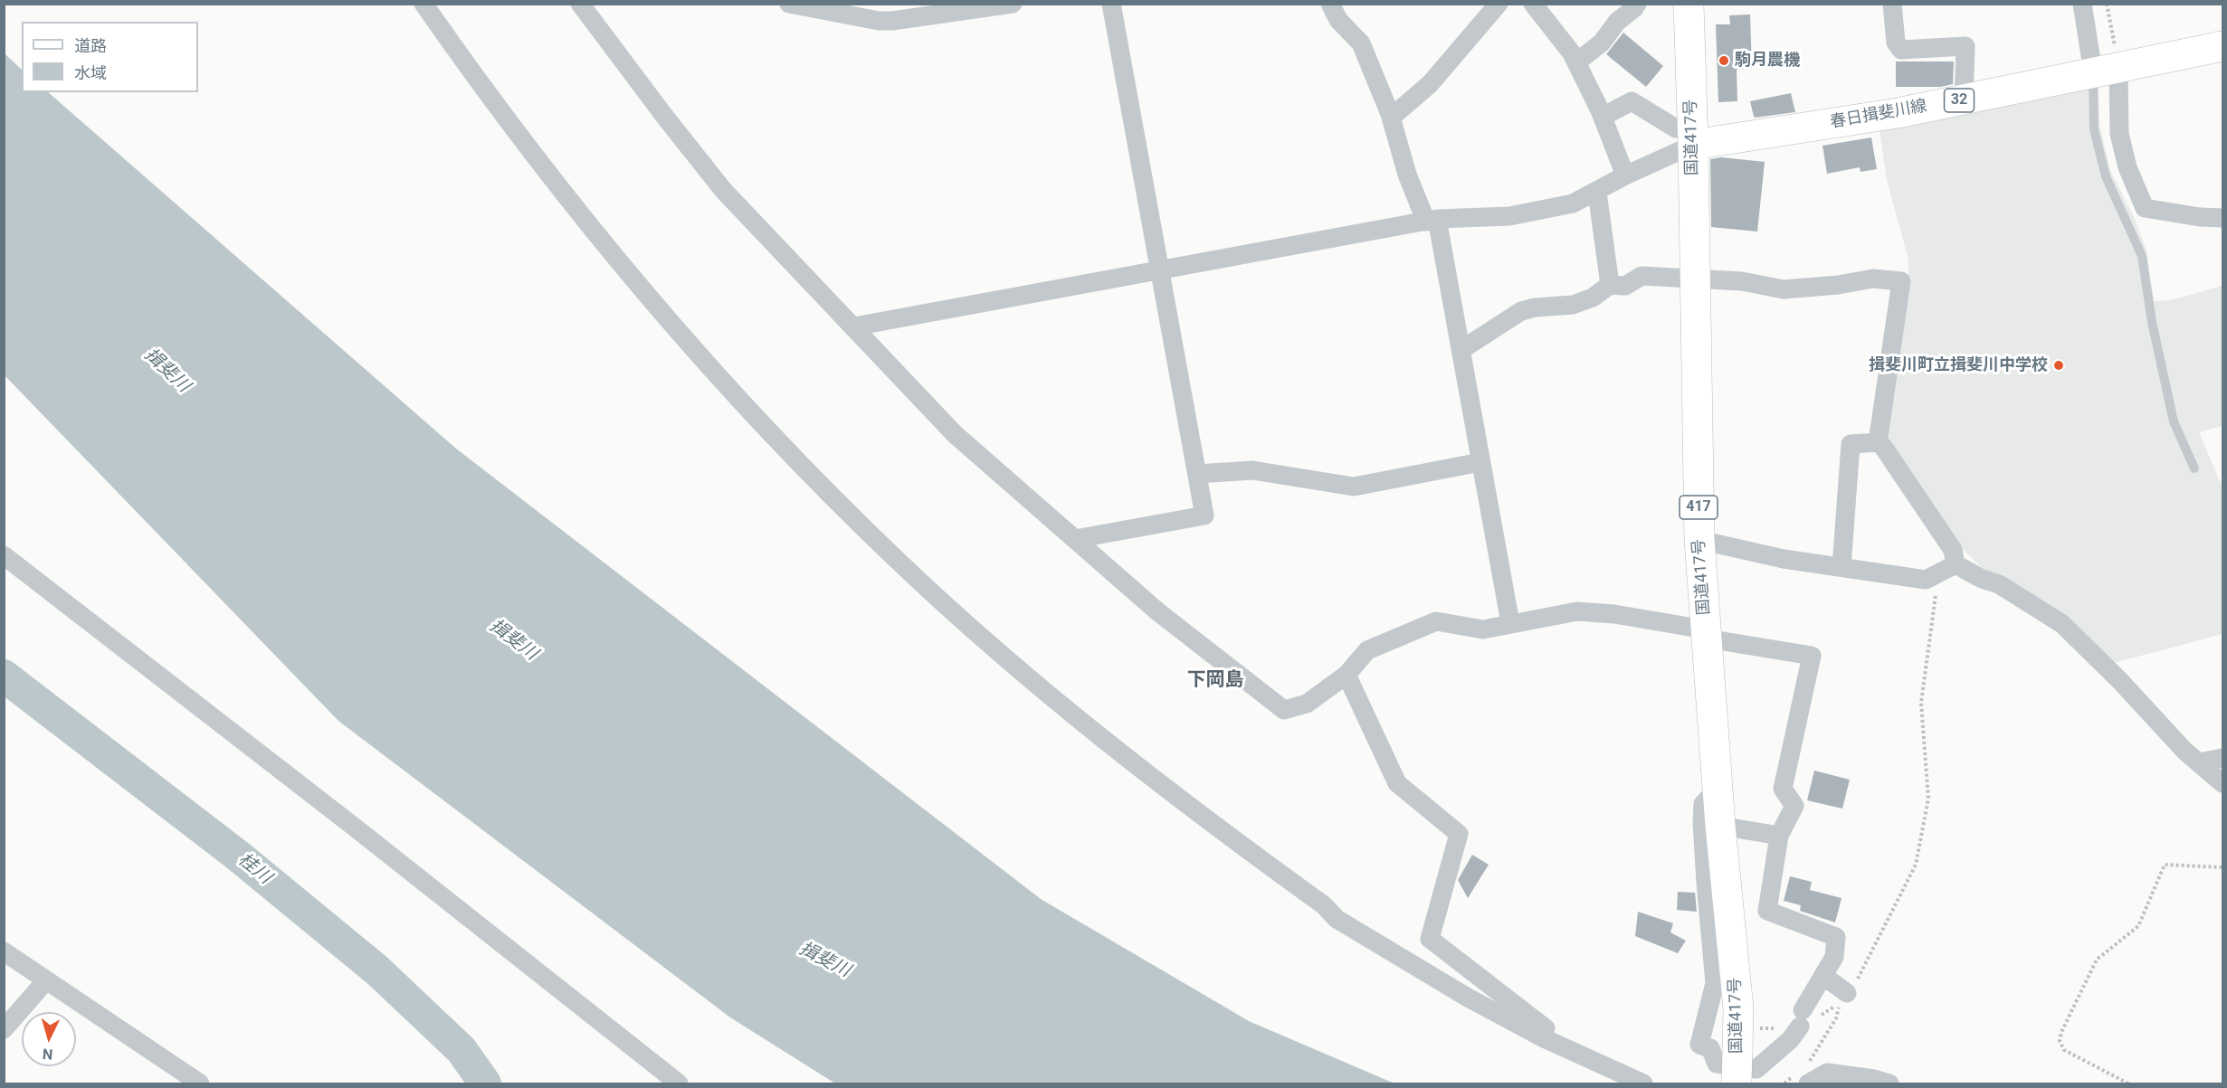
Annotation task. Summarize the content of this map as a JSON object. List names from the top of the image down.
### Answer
{
  "streets": {
    "main road": [
      "32",
      "春日揖斐川線",
      "国道417号",
      "417"
    ]
  },
  "crossings": [
    ["春日揖斐川線", "国道417号"]
  ],
  "districts": ["下岡島"],
  "water": ["揖斐川", "桂川"],
  "places": ["駒月農機", "揖斐川町立揖斐川中学校"],
  "legend": ["道路", "水域"],
  "north": "bottom"
}
